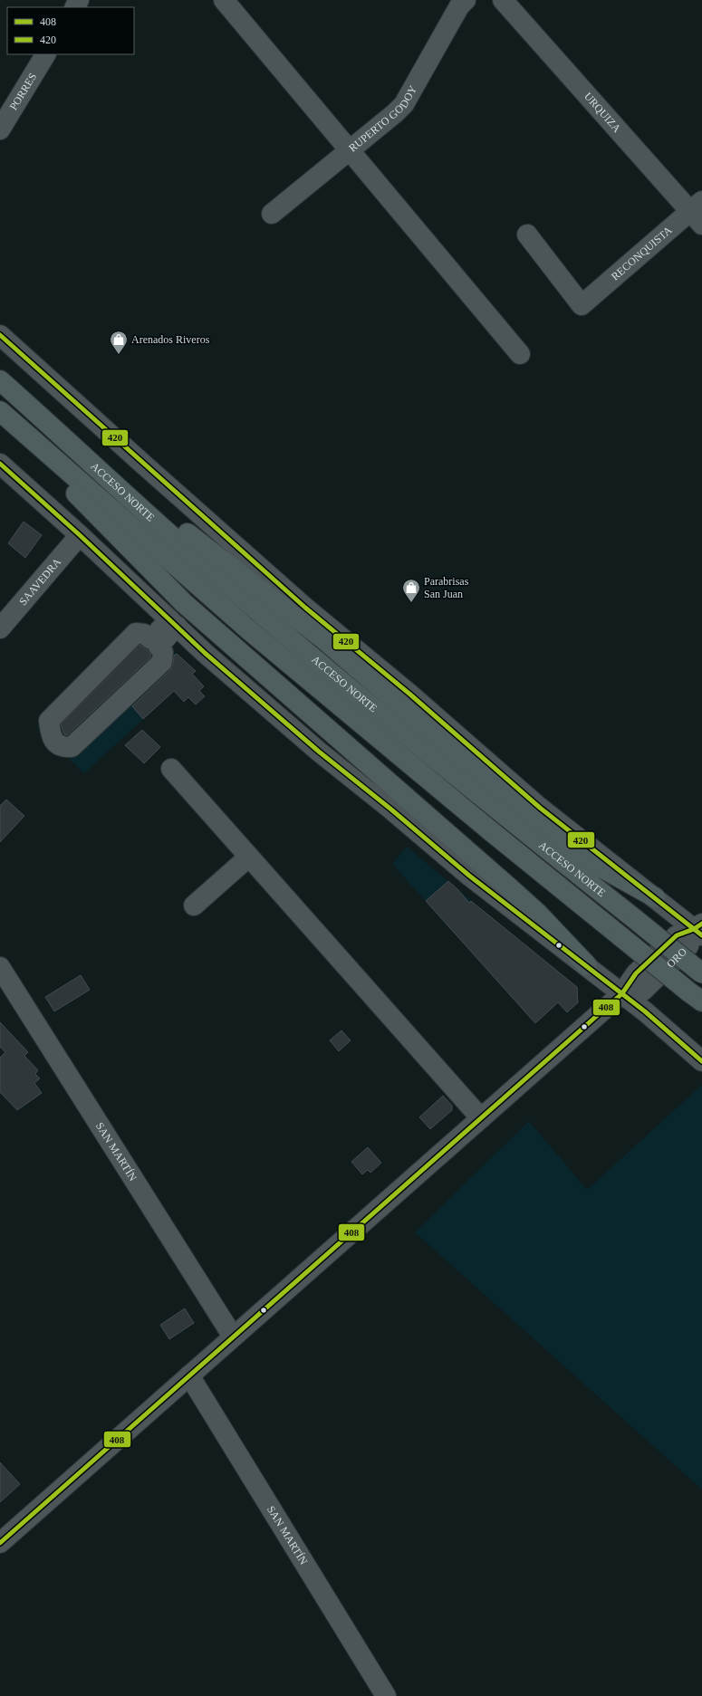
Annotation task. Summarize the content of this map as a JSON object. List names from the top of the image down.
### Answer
{
  "streets": {
    "highway": ["ACCESO NORTE"],
    "street": [
      "PORRES",
      "URQUIZA",
      "RUPERTO GODOY",
      "RECONQUISTA",
      "SAAVEDRA",
      "ORO",
      "SAN MARTÍN"
    ]
  },
  "crossings": [
    ["URQUIZA", "RECONQUISTA"],
    ["ORO", "SAN MARTÍN"]
  ],
  "places": {
    "shop": ["Arenados Riveros", "Parabrisas San Juan"]
  },
  "lines": ["transit line 420", "transit line 408"],
  "legend": ["408", "420"]
}
